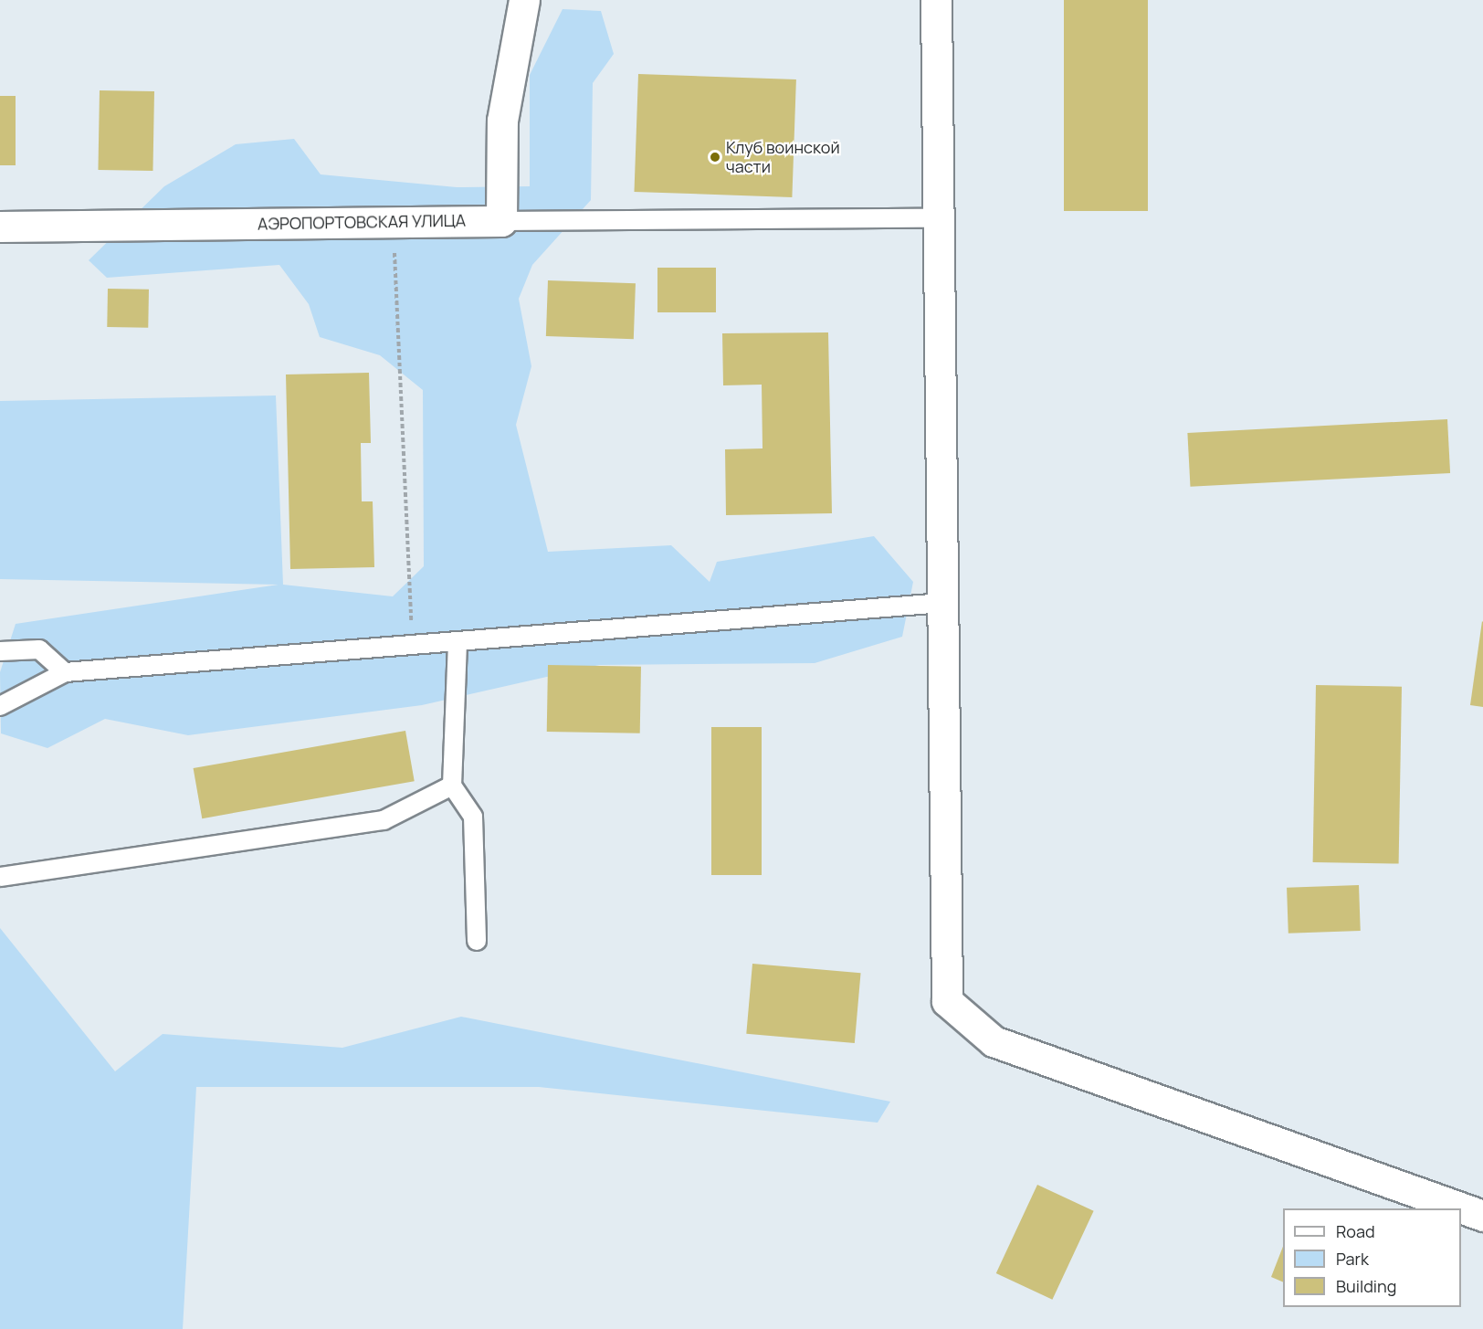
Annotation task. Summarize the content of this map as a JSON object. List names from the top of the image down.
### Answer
{
  "streets": {
    "street": ["АЭРОПОРТОВСКАЯ УЛИЦА"]
  },
  "places": ["Клуб воинской части"],
  "legend": ["Road", "Park", "Building"]
}
